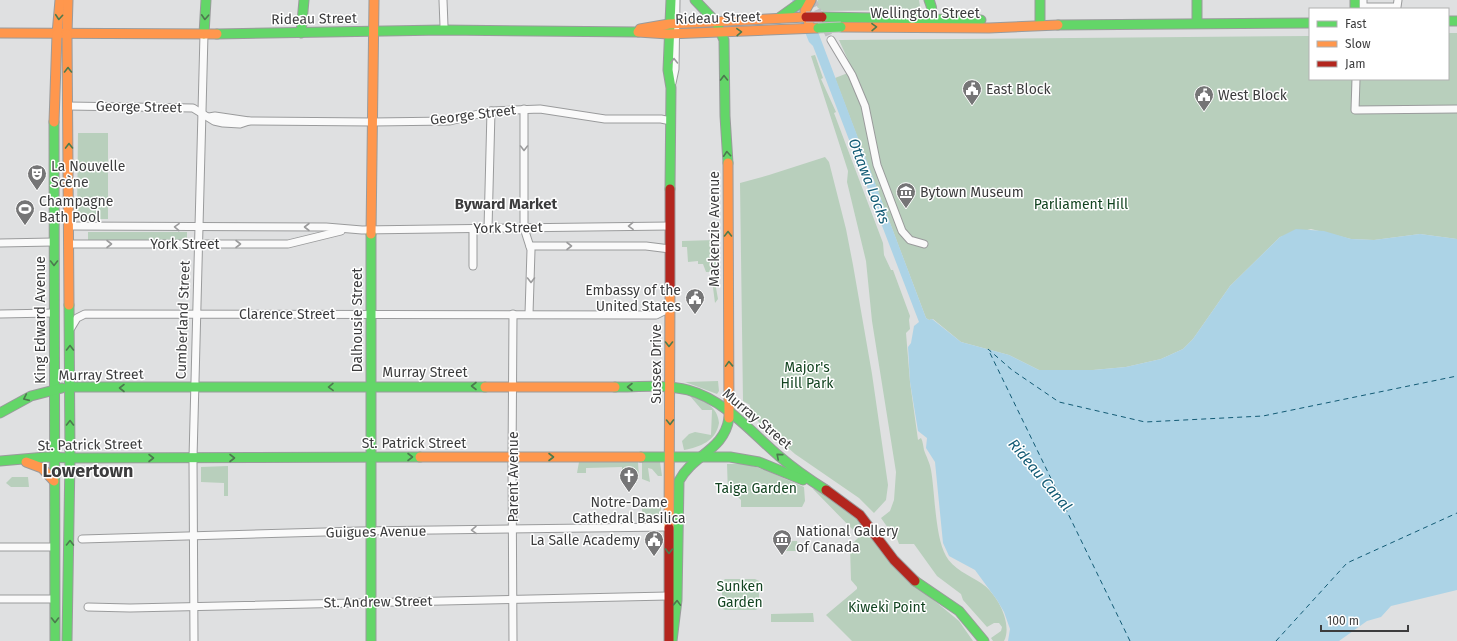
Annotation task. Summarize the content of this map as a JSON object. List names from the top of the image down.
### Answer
{
  "streets": {
    "main road": [
      "Wellington Street",
      "Rideau Street",
      "Mackenzie Avenue",
      "King Edward Avenue",
      "Cumberland Street",
      "Dalhousie Street",
      "Sussex Drive",
      "Murray Street",
      "St. Patrick Street"
    ],
    "street": [
      "George Street",
      "York Street",
      "Clarence Street",
      "Parent Avenue",
      "Guigues Avenue",
      "St. Andrew Street"
    ]
  },
  "crossings": [
    ["Wellington Street", "Rideau Street"],
    ["Rideau Street", "Mackenzie Avenue"],
    ["Rideau Street", "King Edward Avenue"],
    ["Rideau Street", "Cumberland Street"],
    ["Rideau Street", "Dalhousie Street"],
    ["Rideau Street", "Sussex Drive"],
    ["George Street", "Cumberland Street"],
    ["George Street", "Dalhousie Street"],
    ["George Street", "Sussex Drive"],
    ["York Street", "Cumberland Street"],
    ["York Street", "Dalhousie Street"],
    ["York Street", "Sussex Drive"],
    ["Mackenzie Avenue", "Sussex Drive"],
    ["Mackenzie Avenue", "Murray Street"],
    ["Mackenzie Avenue", "St. Patrick Street"],
    ["Clarence Street", "Cumberland Street"],
    ["Clarence Street", "Dalhousie Street"],
    ["Clarence Street", "Parent Avenue"],
    ["King Edward Avenue", "Murray Street"],
    ["King Edward Avenue", "St. Patrick Street"],
    ["Cumberland Street", "Murray Street"],
    ["Cumberland Street", "St. Patrick Street"],
    ["Cumberland Street", "Guigues Avenue"],
    ["Cumberland Street", "St. Andrew Street"],
    ["Dalhousie Street", "Murray Street"],
    ["Dalhousie Street", "St. Patrick Street"],
    ["Dalhousie Street", "Guigues Avenue"],
    ["Dalhousie Street", "St. Andrew Street"],
    ["Sussex Drive", "Murray Street"],
    ["Sussex Drive", "St. Patrick Street"],
    ["Sussex Drive", "Guigues Avenue"],
    ["Sussex Drive", "St. Andrew Street"],
    ["Murray Street", "St. Patrick Street"],
    ["Murray Street", "Parent Avenue"],
    ["St. Patrick Street", "Parent Avenue"],
    ["Parent Avenue", "Guigues Avenue"],
    ["Parent Avenue", "St. Andrew Street"]
  ],
  "one_way": ["Mackenzie Avenue", "Murray Street", "St. Patrick Street"],
  "districts": ["Byward Market", "Lowertown"],
  "water": ["Ottawa Locks", "Rideau Canal"],
  "parks": [
    "Parliament Hill",
    "Major's Hill Park",
    "Taiga Garden",
    "Sunken Garden",
    "Kìwekì Point"
  ],
  "places": {
    "public building": [
      "East Block",
      "West Block",
      "Embassy of the United States",
      "La Salle Academy"
    ],
    "theatre": ["La Nouvelle Scène"],
    "museum": ["Bytown Museum", "National Gallery of Canada"],
    "sports": ["Champagne Bath Pool"],
    "church": ["Notre-Dame Cathedral Basilica"]
  },
  "legend": ["Fast", "Slow", "Jam"],
  "scale_bar": "100 m"
}
